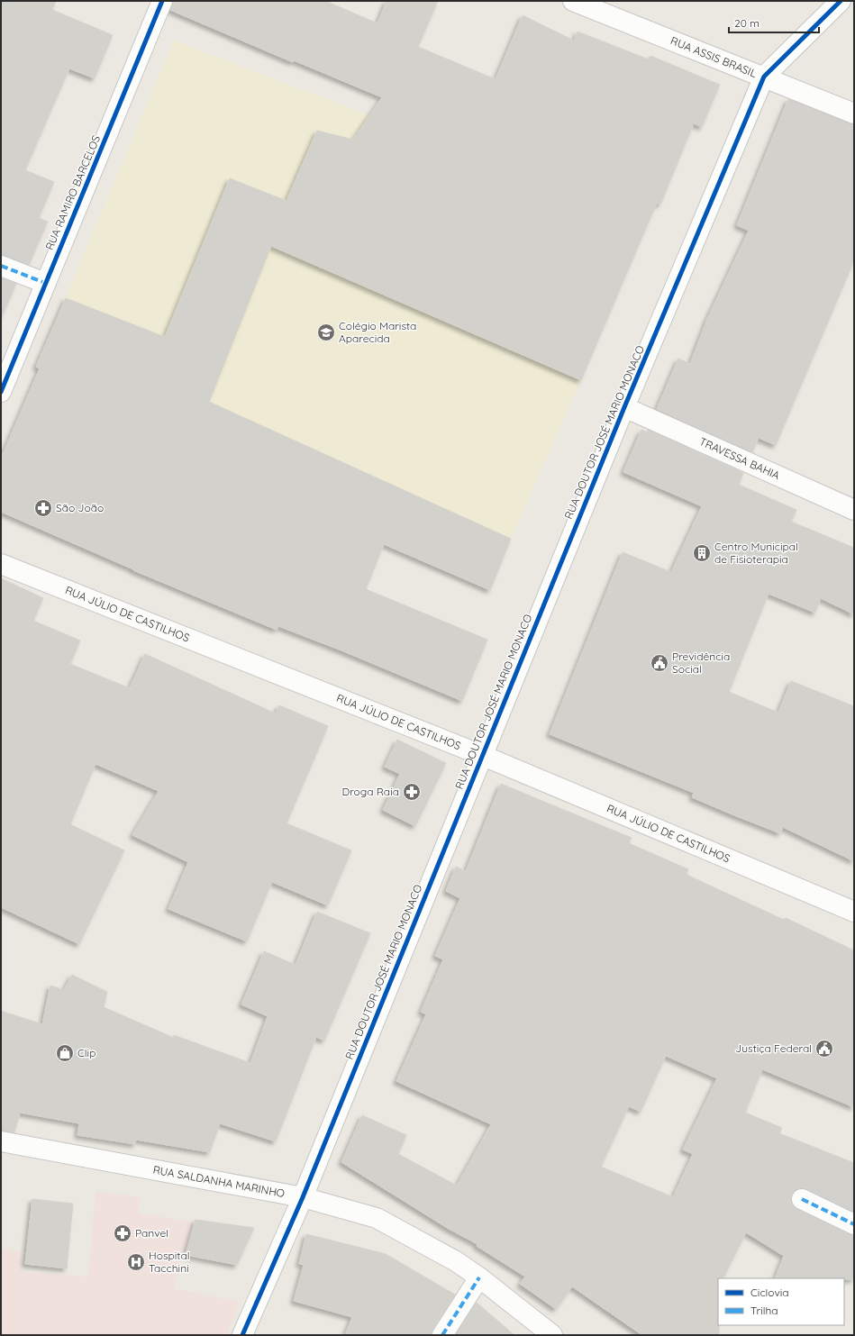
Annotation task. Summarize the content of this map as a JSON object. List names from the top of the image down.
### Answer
{
  "streets": {
    "street": [
      "RUA ASSIS BRASIL",
      "RUA RAMIRO BARCELOS",
      "RUA DOUTOR JOSÉ MARIO MONACO",
      "TRAVESSA BAHIA",
      "RUA JÚLIO DE CASTILHOS",
      "RUA SALDANHA MARINHO"
    ]
  },
  "crossings": [
    ["RUA ASSIS BRASIL", "RUA DOUTOR JOSÉ MARIO MONACO"],
    ["RUA DOUTOR JOSÉ MARIO MONACO", "TRAVESSA BAHIA"],
    ["RUA DOUTOR JOSÉ MARIO MONACO", "RUA JÚLIO DE CASTILHOS"],
    ["RUA DOUTOR JOSÉ MARIO MONACO", "RUA SALDANHA MARINHO"]
  ],
  "places": {
    "school or university": ["Colégio Marista Aparecida"],
    "pharmacy": ["São João", "Droga Raia", "Panvel"],
    "building": ["Centro Municipal de Fisioterapia"],
    "public building": ["Previdência Social", "Justiça Federal"],
    "shop": ["Clip"],
    "hospital": ["Hospital Tacchini"]
  },
  "legend": ["Ciclovia", "Trilha"],
  "scale_bar": "20 m"
}
